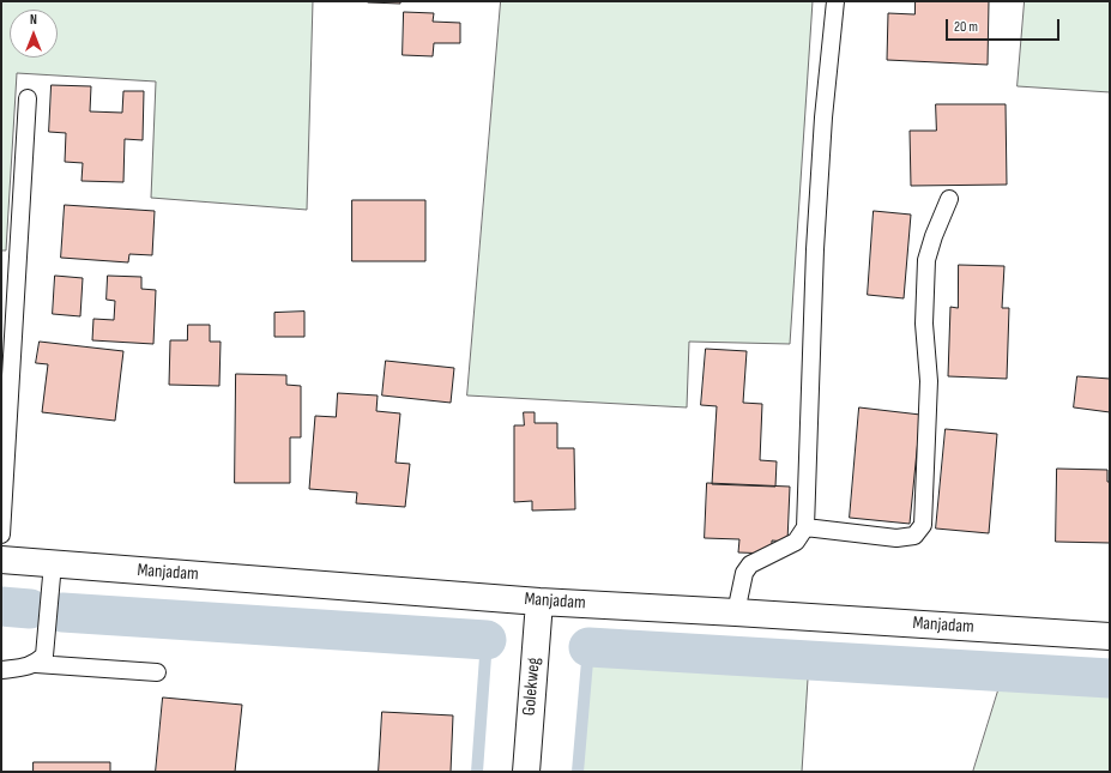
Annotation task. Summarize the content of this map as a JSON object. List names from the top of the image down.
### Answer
{
  "streets": {
    "street": ["Manjadam", "Golekweg"]
  },
  "crossings": [
    ["Manjadam", "Golekweg"]
  ],
  "scale_bar": "20 m",
  "north": "top"
}
